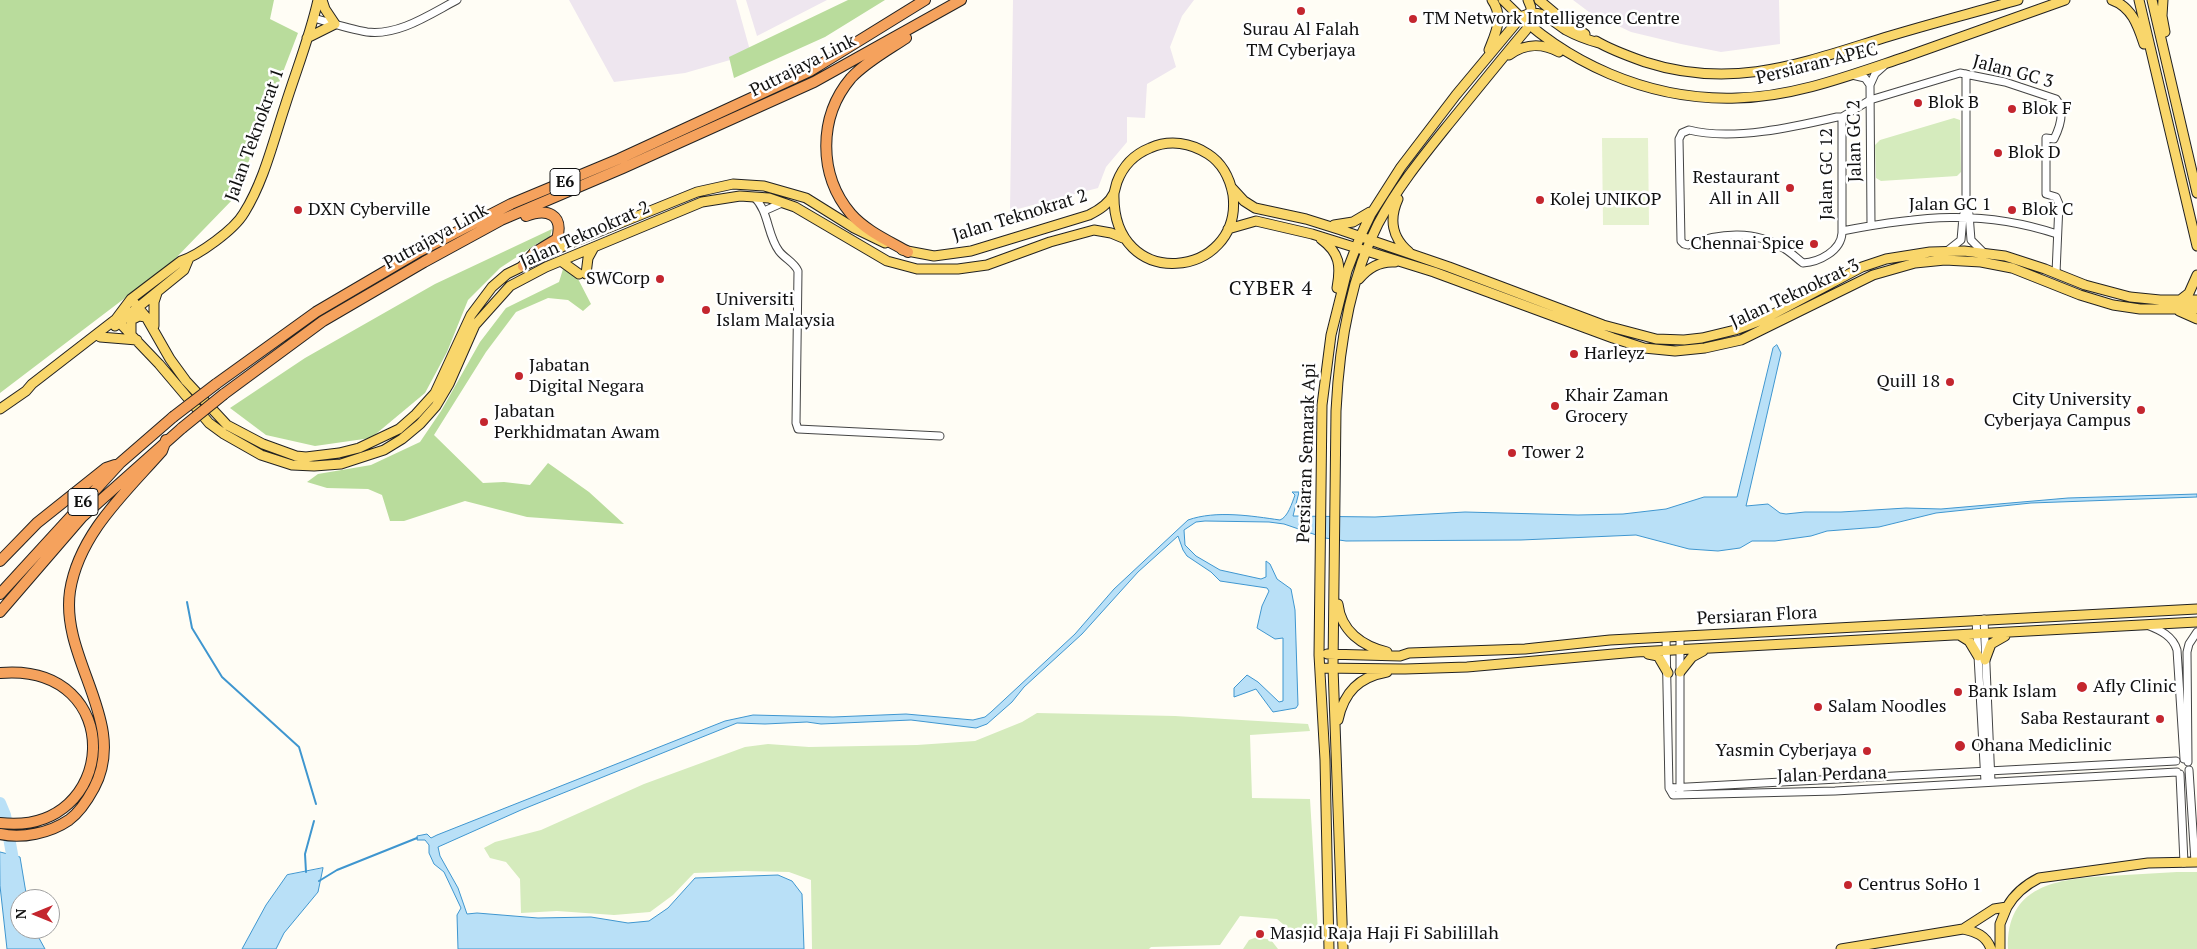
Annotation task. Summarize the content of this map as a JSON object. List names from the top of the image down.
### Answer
{
  "streets": {
    "highway": ["Putrajaya Link", "E6"],
    "main road": [
      "Persiaran APEC",
      "Jalan Teknokrat 1",
      "Jalan Teknokrat 2",
      "Jalan Teknokrat 3",
      "Persiaran Semarak Api",
      "Persiaran Flora"
    ],
    "street": [
      "Jalan GC 3",
      "Jalan GC 2",
      "Jalan GC 12",
      "Jalan GC 1",
      "Jalan Perdana"
    ]
  },
  "crossings": [
    ["Persiaran APEC", "Jalan GC 2"],
    ["Persiaran APEC", "Persiaran Semarak Api"],
    ["Jalan GC 3", "Jalan GC 2"],
    ["Jalan GC 3", "Jalan GC 12"],
    ["Jalan GC 3", "Jalan GC 1"],
    ["Jalan Teknokrat 1", "Jalan Teknokrat 2"],
    ["Jalan GC 2", "Jalan GC 1"],
    ["Jalan GC 12", "Jalan GC 1"],
    ["Jalan Teknokrat 3", "Persiaran Semarak Api"],
    ["Persiaran Semarak Api", "Persiaran Flora"]
  ],
  "districts": ["CYBER 4"],
  "places": [
    "Surau Al Falah TM Cyberjaya",
    "TM Network Intelligence Centre",
    "Blok B",
    "Blok F",
    "Blok D",
    "Restaurant All in All",
    "Kolej UNIKOP",
    "DXN Cyberville",
    "Blok C",
    "Chennai Spice",
    "SWCorp",
    "Universiti Islam Malaysia",
    "Harleyz",
    "Jabatan Digital Negara",
    "Quill 18",
    "Khair Zaman Grocery",
    "City University Cyberjaya Campus",
    "Jabatan Perkhidmatan Awam",
    "Tower 2",
    "Afly Clinic",
    "Bank Islam",
    "Salam Noodles",
    "Saba Restaurant",
    "Ohana Mediclinic",
    "Yasmin Cyberjaya",
    "Centrus SoHo 1",
    "Masjid Raja Haji Fi Sabilillah"
  ],
  "north": "left"
}
